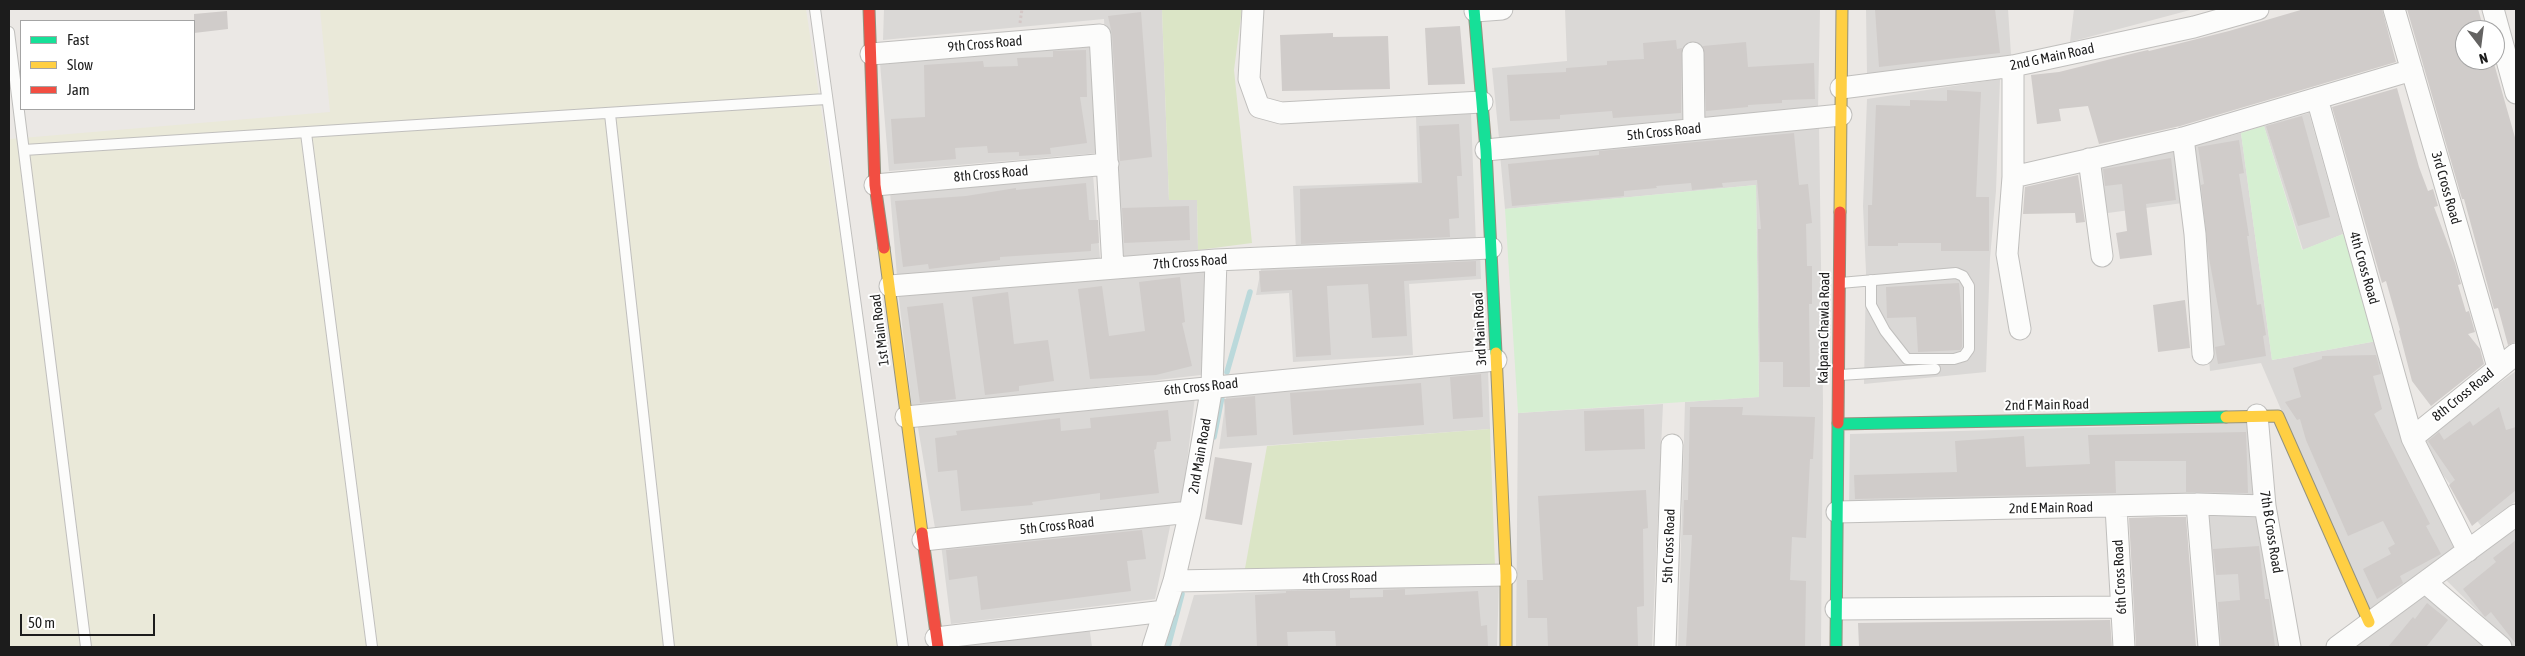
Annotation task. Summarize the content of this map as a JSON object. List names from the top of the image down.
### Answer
{
  "streets": {
    "street": [
      "9th Cross Road",
      "2nd G Main Road",
      "5th Cross Road",
      "8th Cross Road",
      "3rd Cross Road",
      "7th Cross Road",
      "4th Cross Road",
      "Kalpana Chawla Road",
      "3rd Main Road",
      "1st Main Road",
      "6th Cross Road",
      "2nd F Main Road",
      "2nd Main Road",
      "2nd E Main Road",
      "7th B Cross Road"
    ]
  },
  "crossings": [
    ["9th Cross Road", "8th Cross Road"],
    ["9th Cross Road", "1st Main Road"],
    ["2nd G Main Road", "Kalpana Chawla Road"],
    ["5th Cross Road", "Kalpana Chawla Road"],
    ["5th Cross Road", "3rd Main Road"],
    ["5th Cross Road", "1st Main Road"],
    ["5th Cross Road", "2nd Main Road"],
    ["8th Cross Road", "3rd Cross Road"],
    ["8th Cross Road", "4th Cross Road"],
    ["8th Cross Road", "1st Main Road"],
    ["7th Cross Road", "3rd Main Road"],
    ["7th Cross Road", "1st Main Road"],
    ["7th Cross Road", "2nd Main Road"],
    ["4th Cross Road", "3rd Main Road"],
    ["4th Cross Road", "2nd Main Road"],
    ["Kalpana Chawla Road", "2nd F Main Road"],
    ["Kalpana Chawla Road", "2nd E Main Road"],
    ["3rd Main Road", "6th Cross Road"],
    ["1st Main Road", "6th Cross Road"],
    ["6th Cross Road", "2nd Main Road"],
    ["6th Cross Road", "2nd E Main Road"],
    ["2nd F Main Road", "7th B Cross Road"],
    ["2nd E Main Road", "7th B Cross Road"]
  ],
  "legend": ["Fast", "Slow", "Jam"],
  "scale_bar": "50 m",
  "north": "bottom"
}
